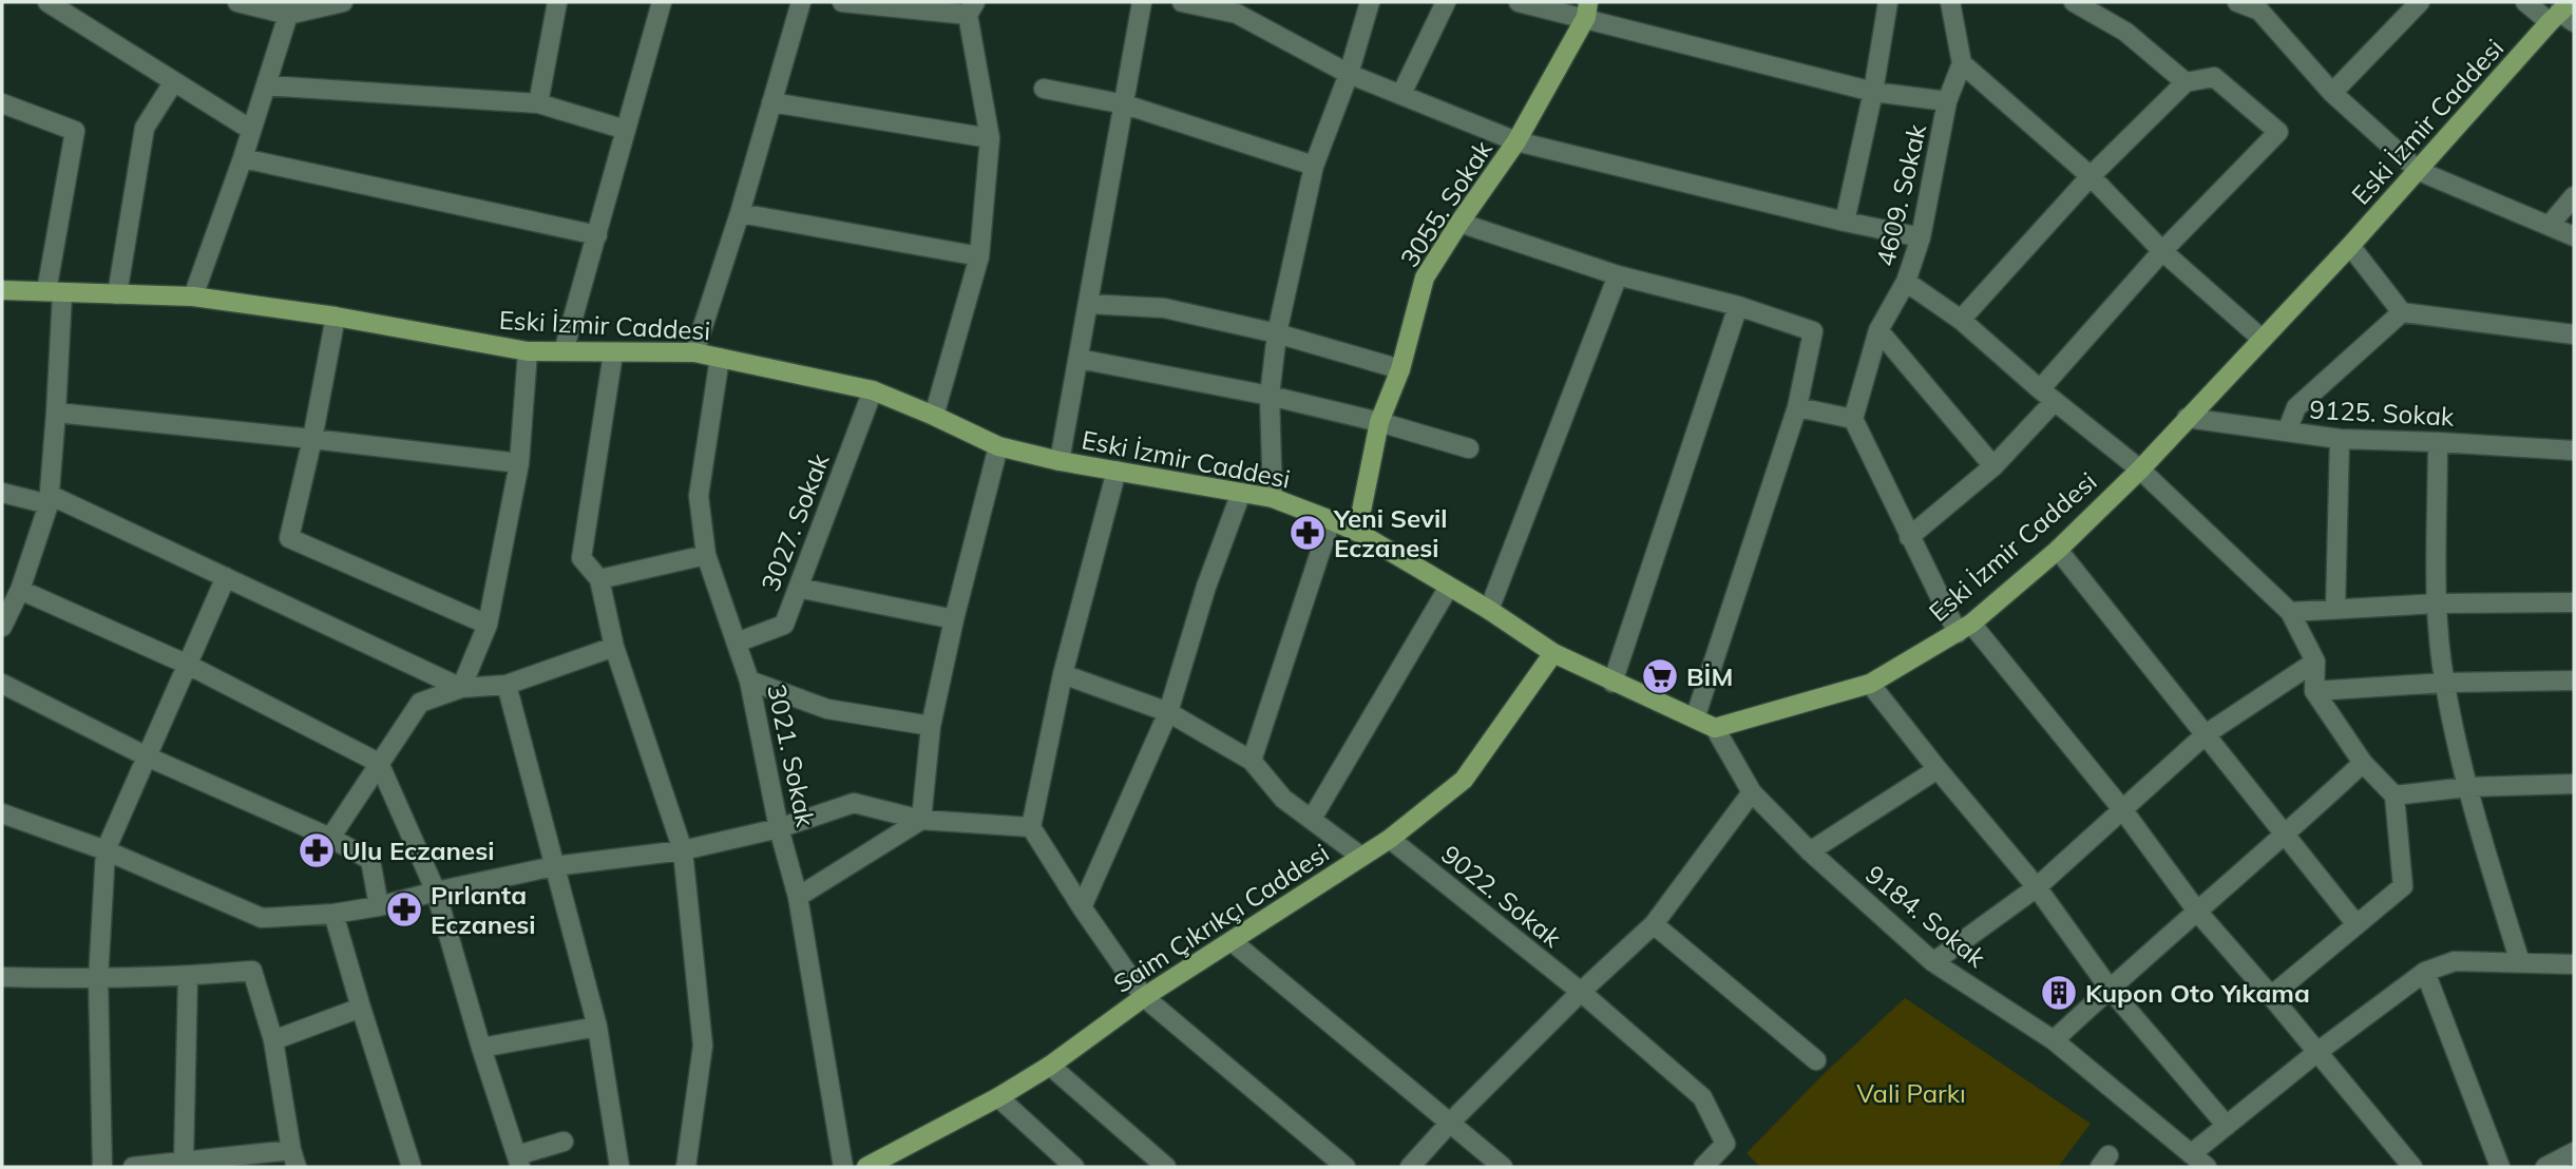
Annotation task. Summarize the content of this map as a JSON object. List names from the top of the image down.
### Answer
{
  "streets": {
    "main road": ["Eski İzmir Caddesi", "3055. Sokak", "Saim Çıkrıkçı Caddesi"],
    "street": [
      "4609. Sokak",
      "9125. Sokak",
      "3027. Sokak",
      "3021. Sokak",
      "9022. Sokak",
      "9184. Sokak"
    ]
  },
  "crossings": [
    ["Eski İzmir Caddesi", "4609. Sokak"],
    ["Eski İzmir Caddesi", "3055. Sokak"],
    ["Eski İzmir Caddesi", "9125. Sokak"],
    ["Eski İzmir Caddesi", "3027. Sokak"],
    ["Eski İzmir Caddesi", "3021. Sokak"],
    ["Eski İzmir Caddesi", "9184. Sokak"],
    ["Eski İzmir Caddesi", "Saim Çıkrıkçı Caddesi"],
    ["3027. Sokak", "3021. Sokak"],
    ["9022. Sokak", "Saim Çıkrıkçı Caddesi"]
  ],
  "parks": ["Vali Parkı"],
  "places": {
    "pharmacy": ["Yeni Sevil Eczanesi", "Ulu Eczanesi", "Pırlanta Eczanesi"],
    "supermarket": ["BİM"],
    "building": ["Kupon Oto Yıkama"]
  }
}
